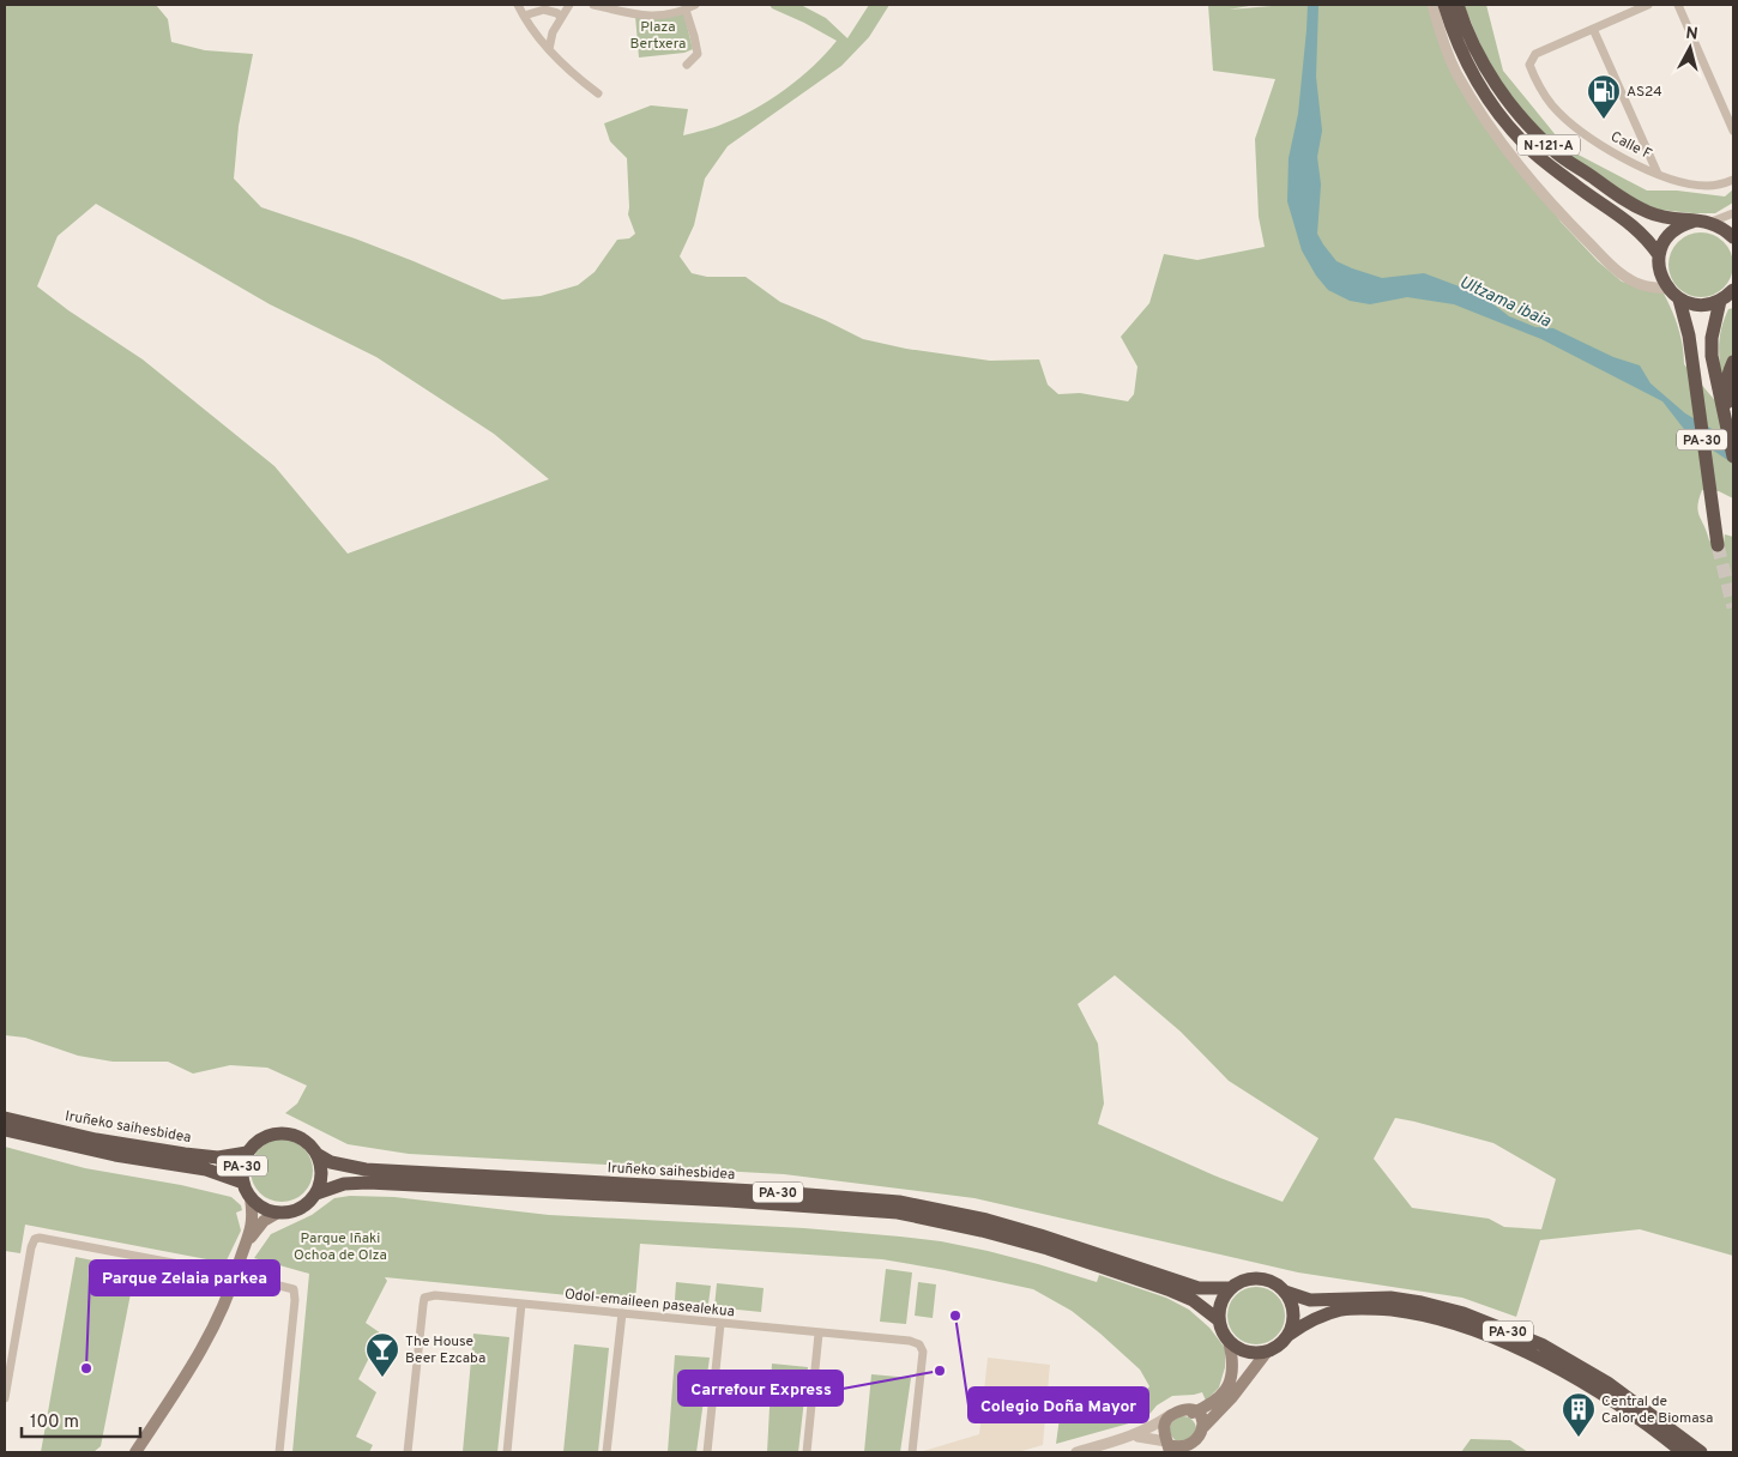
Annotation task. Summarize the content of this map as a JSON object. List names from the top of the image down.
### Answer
{
  "streets": {
    "highway": ["N-121-A", "PA-30", "Iruñeko saihesbidea"],
    "street": ["Calle F", "Odol-emaileen pasealekua"]
  },
  "crossings": [
    ["N-121-A", "PA-30"],
    ["PA-30", "Iruñeko saihesbidea"]
  ],
  "water": ["Ultzama ibaia"],
  "parks": ["Plaza Bertxera", "Parque Iñaki Ochoa de Olza"],
  "places": {
    "fuel station": ["AS24"],
    "other": ["Colegio Doña Mayor", "Parque Zelaia parkea", "Carrefour Express"],
    "bar": ["The House Beer Ezcaba"],
    "building": ["Central de Calor de Biomasa"]
  },
  "scale_bar": "100 m",
  "north": "top"
}
